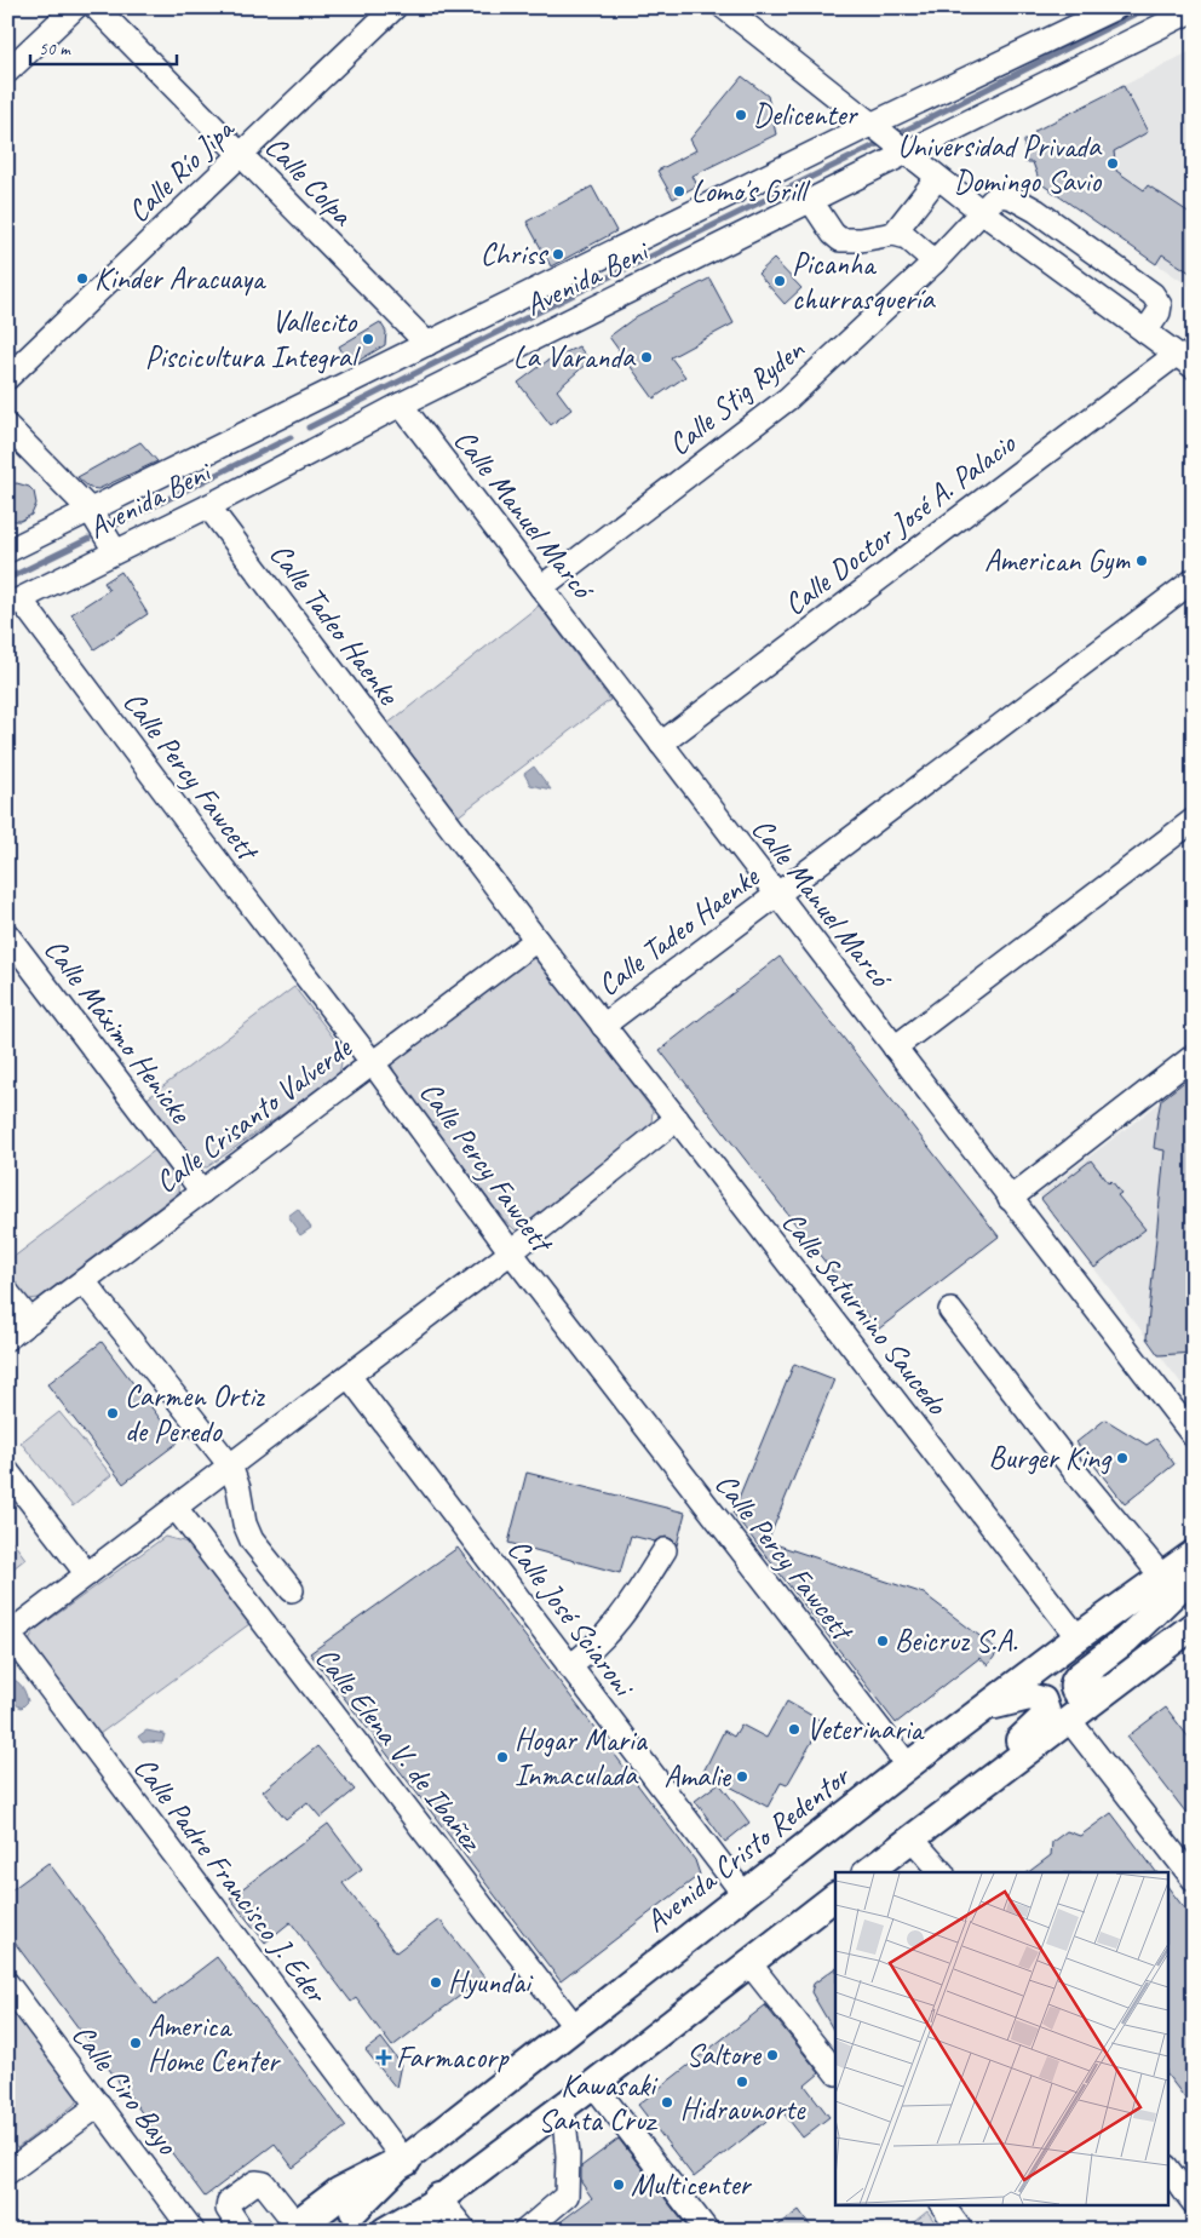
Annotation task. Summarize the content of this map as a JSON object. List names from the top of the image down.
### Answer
{
  "streets": {
    "main road": ["Avenida Cristo Redentor"],
    "street": [
      "Calle Río Jipa",
      "Calle Colpa",
      "Avenida Beni",
      "Calle Stig Ryden",
      "Calle Manuel Marcó",
      "Calle Doctor José A. Palacio",
      "Calle Tadeo Haenke",
      "Calle Percy Fawcett",
      "Calle Máximo Henicke",
      "Calle Crisanto Valverde",
      "Calle Saturnino Saucedo",
      "Calle José Sciaroni",
      "Calle Elena V. de Ibañez",
      "Calle Padre Francisco J. Eder",
      "Calle Ciro Bayo"
    ]
  },
  "crossings": [
    ["Calle Río Jipa", "Calle Colpa"],
    ["Calle Colpa", "Avenida Beni"],
    ["Avenida Beni", "Calle Manuel Marcó"],
    ["Avenida Beni", "Calle Tadeo Haenke"],
    ["Avenida Beni", "Calle Percy Fawcett"],
    ["Calle Stig Ryden", "Calle Manuel Marcó"],
    ["Calle Manuel Marcó", "Calle Doctor José A. Palacio"],
    ["Calle Manuel Marcó", "Calle Tadeo Haenke"],
    ["Calle Tadeo Haenke", "Calle Crisanto Valverde"],
    ["Calle Tadeo Haenke", "Calle Saturnino Saucedo"],
    ["Calle Percy Fawcett", "Calle Crisanto Valverde"],
    ["Calle Percy Fawcett", "Avenida Cristo Redentor"],
    ["Calle Máximo Henicke", "Calle Crisanto Valverde"],
    ["Calle Saturnino Saucedo", "Avenida Cristo Redentor"],
    ["Calle José Sciaroni", "Avenida Cristo Redentor"],
    ["Calle Elena V. de Ibañez", "Avenida Cristo Redentor"],
    ["Avenida Cristo Redentor", "Calle Padre Francisco J. Eder"]
  ],
  "places": {
    "other": [
      "Delicenter",
      "Universidad Privada Domingo Savio",
      "Lomo's Grill",
      "Chriss",
      "Kinder Aracuaya",
      "Picanha churrasquería",
      "Vallecito Piscicultura Integral",
      "La Varanda",
      "American Gym",
      "Carmen Ortiz de Peredo",
      "Burger King",
      "Beicruz S.A.",
      "Veterinaria",
      "Hogar Maria Inmaculada",
      "Amalie",
      "Hyundai",
      "America Home Center",
      "Saltore",
      "Hidraunorte",
      "Kawasaki Santa Cruz",
      "Multicenter"
    ],
    "health": ["Farmacorp"]
  },
  "scale_bar": "50 m"
}
